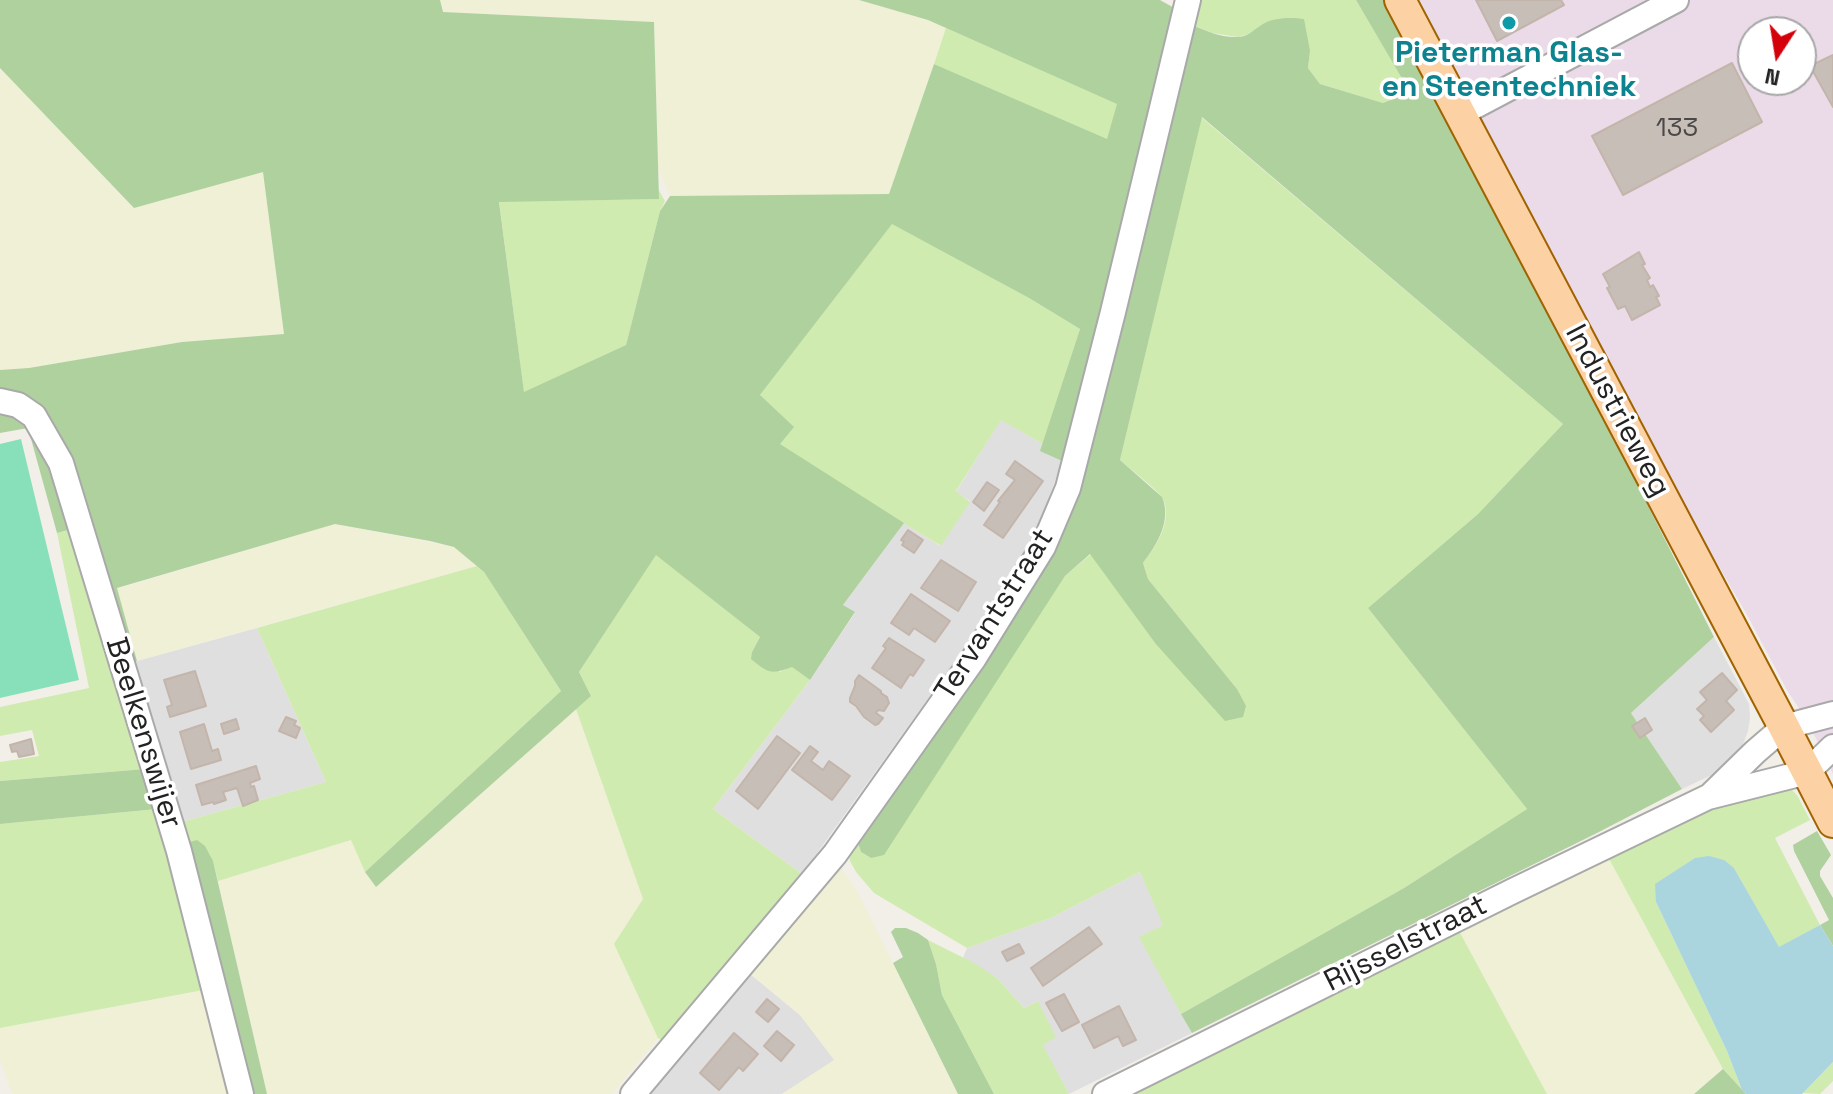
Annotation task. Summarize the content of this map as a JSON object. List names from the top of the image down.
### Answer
{
  "streets": {
    "main road": ["Industrieweg"],
    "street": ["Tervantstraat", "Beelkenswijer", "Rijsselstraat"]
  },
  "crossings": [
    ["Industrieweg", "Rijsselstraat"]
  ],
  "places": ["Pieterman Glas- en Steentechniek"],
  "house_numbers": ["133"],
  "north": "bottom"
}
